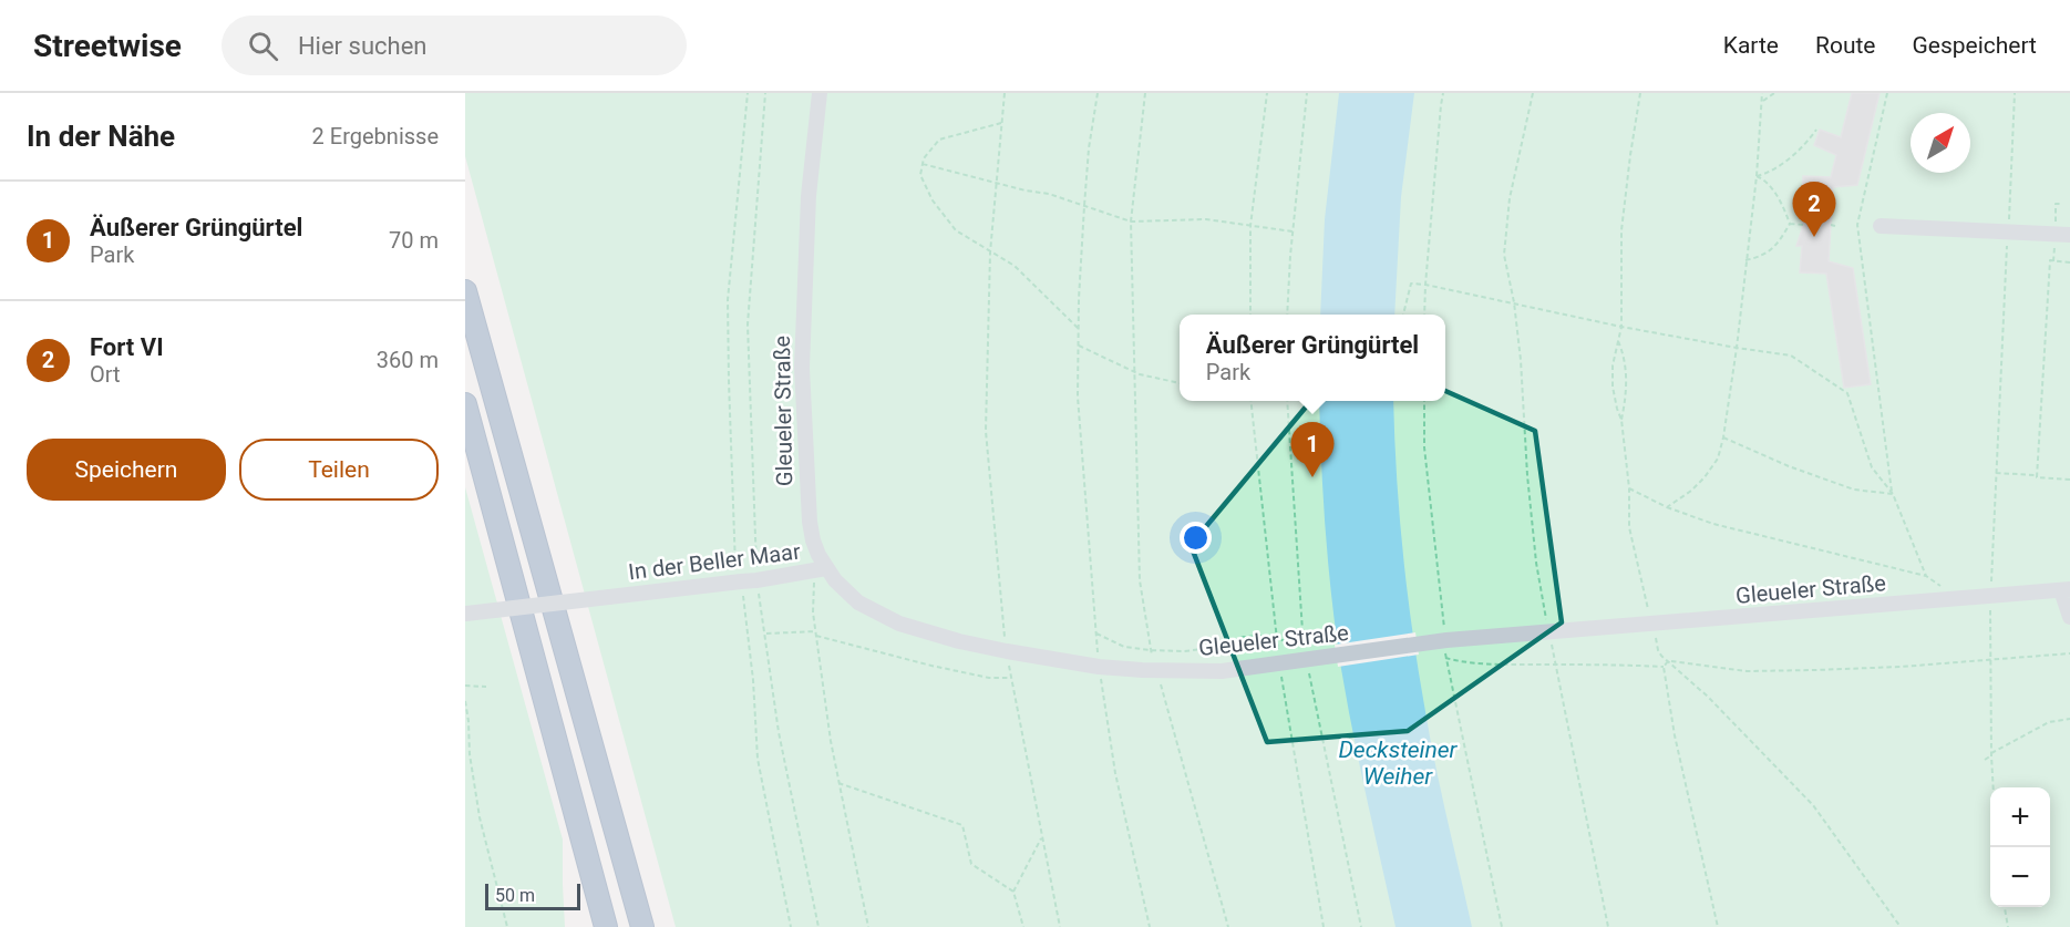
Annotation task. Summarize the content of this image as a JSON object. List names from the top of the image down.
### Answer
{
  "streets": {
    "street": ["Gleueler Straße", "In der Beller Maar"]
  },
  "crossings": [
    ["Gleueler Straße", "In der Beller Maar"]
  ],
  "water": ["Decksteiner Weiher"],
  "scale_bar": "50 m",
  "north": "top right",
  "page": {
    "header": "Streetwise",
    "search": "Hier suchen",
    "nav": ["Karte", "Route", "Gespeichert"],
    "heading": ["In der Nähe", "2 Ergebnisse"],
    "list": [
      {
        "mark": "1",
        "name": "Äußerer Grüngürtel",
        "note": "Park",
        "value": "70 m"
      },
      {
        "mark": "2",
        "name": "Fort VI",
        "note": "Ort",
        "value": "360 m"
      }
    ],
    "pins": ["2", "1"],
    "popup": ["Äußerer Grüngürtel", "Park"],
    "buttons": ["Speichern", "Teilen"],
    "map_buttons": ["+", "−"],
    "scale": "50 m"
  }
}
